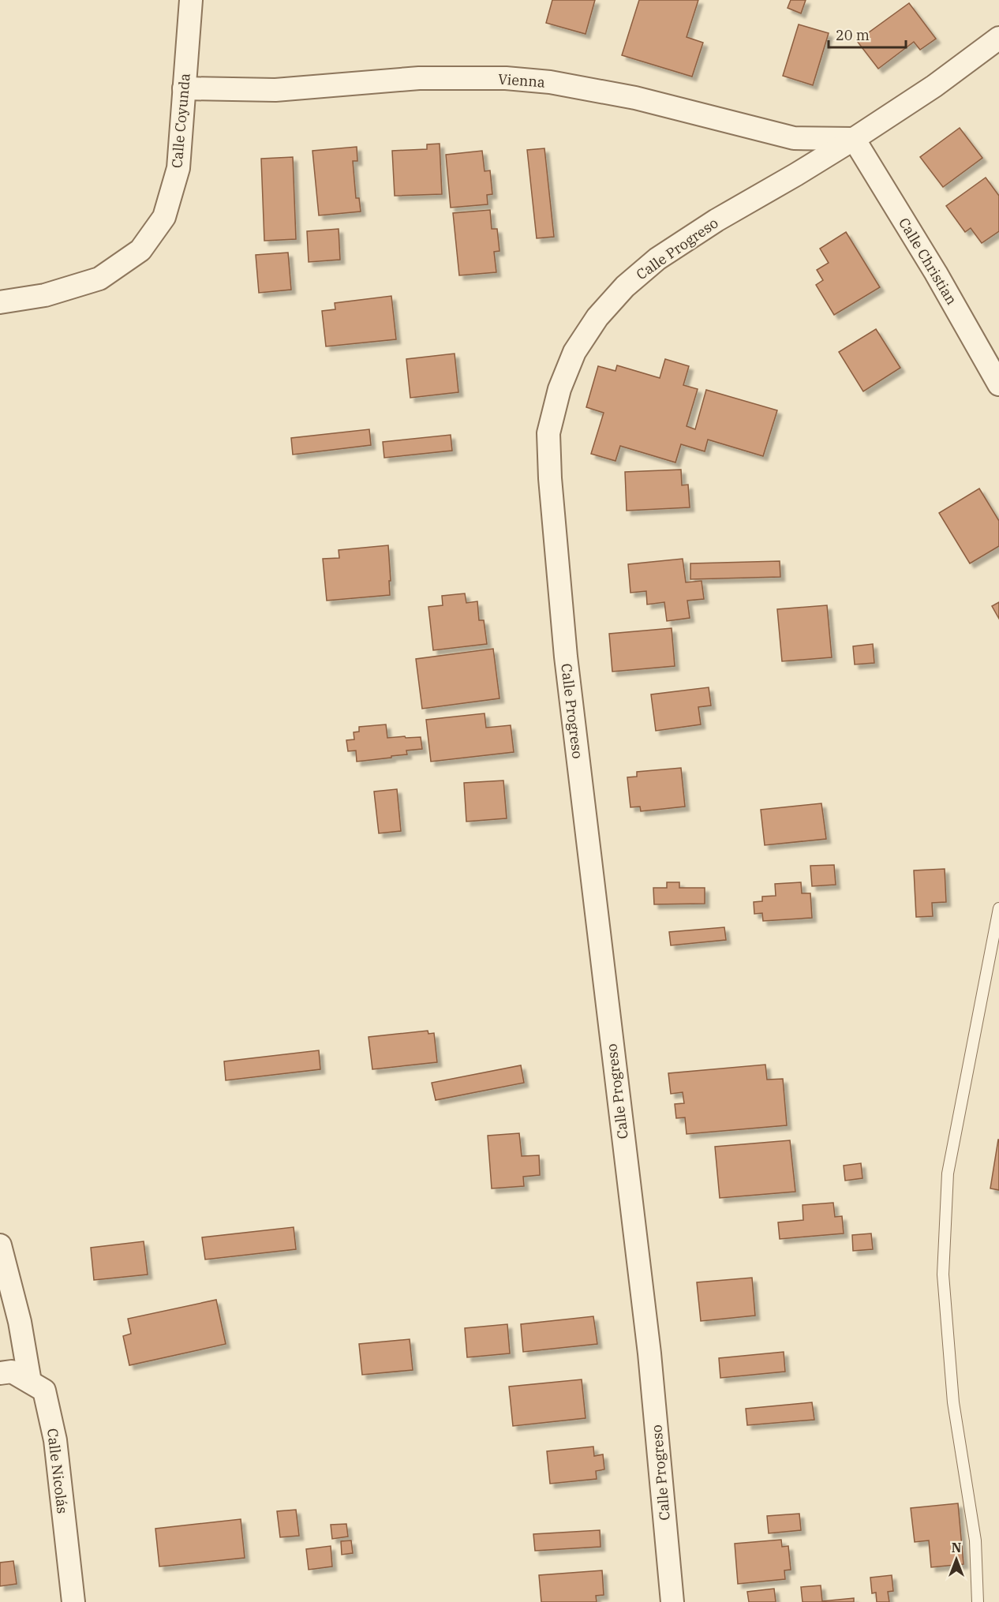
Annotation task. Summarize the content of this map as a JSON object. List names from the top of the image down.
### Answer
{
  "streets": {
    "street": [
      "Vienna",
      "Calle Coyunda",
      "Calle Progreso",
      "Calle Christian",
      "Calle Nicolás"
    ]
  },
  "crossings": [
    ["Vienna", "Calle Coyunda"],
    ["Vienna", "Calle Progreso"],
    ["Vienna", "Calle Christian"],
    ["Calle Progreso", "Calle Christian"]
  ],
  "scale_bar": "20 m",
  "north": "top"
}
